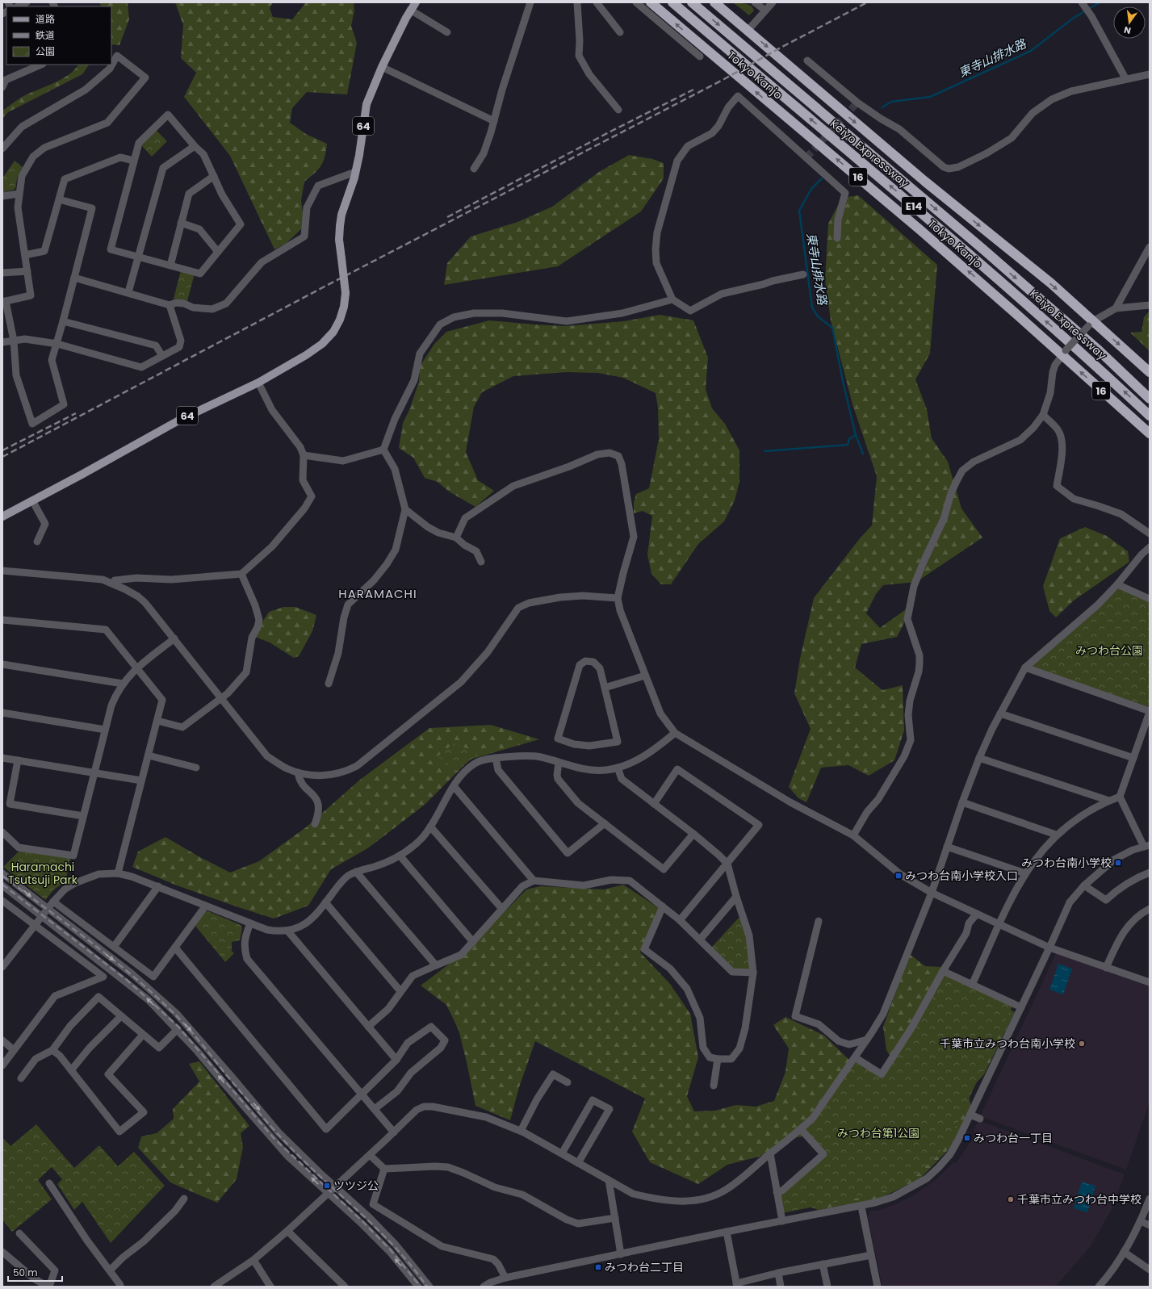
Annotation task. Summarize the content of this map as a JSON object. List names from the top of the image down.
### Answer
{
  "streets": {
    "highway": [
      "Tokyo Kanjo",
      "Keiyo Expressway",
      "16",
      "E14"
    ],
    "main road": ["64"]
  },
  "districts": ["HARAMACHI"],
  "water": ["東寺山排水路"],
  "parks": ["みつわ台公園", "Haramachi Tsutsuji Park", "みつわ台第1公園"],
  "places": {
    "transit": [
      "みつわ台南小学校",
      "みつわ台南小学校入口",
      "みつわ台一丁目",
      "ツツジ公",
      "みつわ台二丁目"
    ],
    "other": ["千葉市立みつわ台南小学校", "千葉市立みつわ台中学校"]
  },
  "legend": ["道路", "鉄道", "公園"],
  "scale_bar": "50 m",
  "north": "bottom"
}
